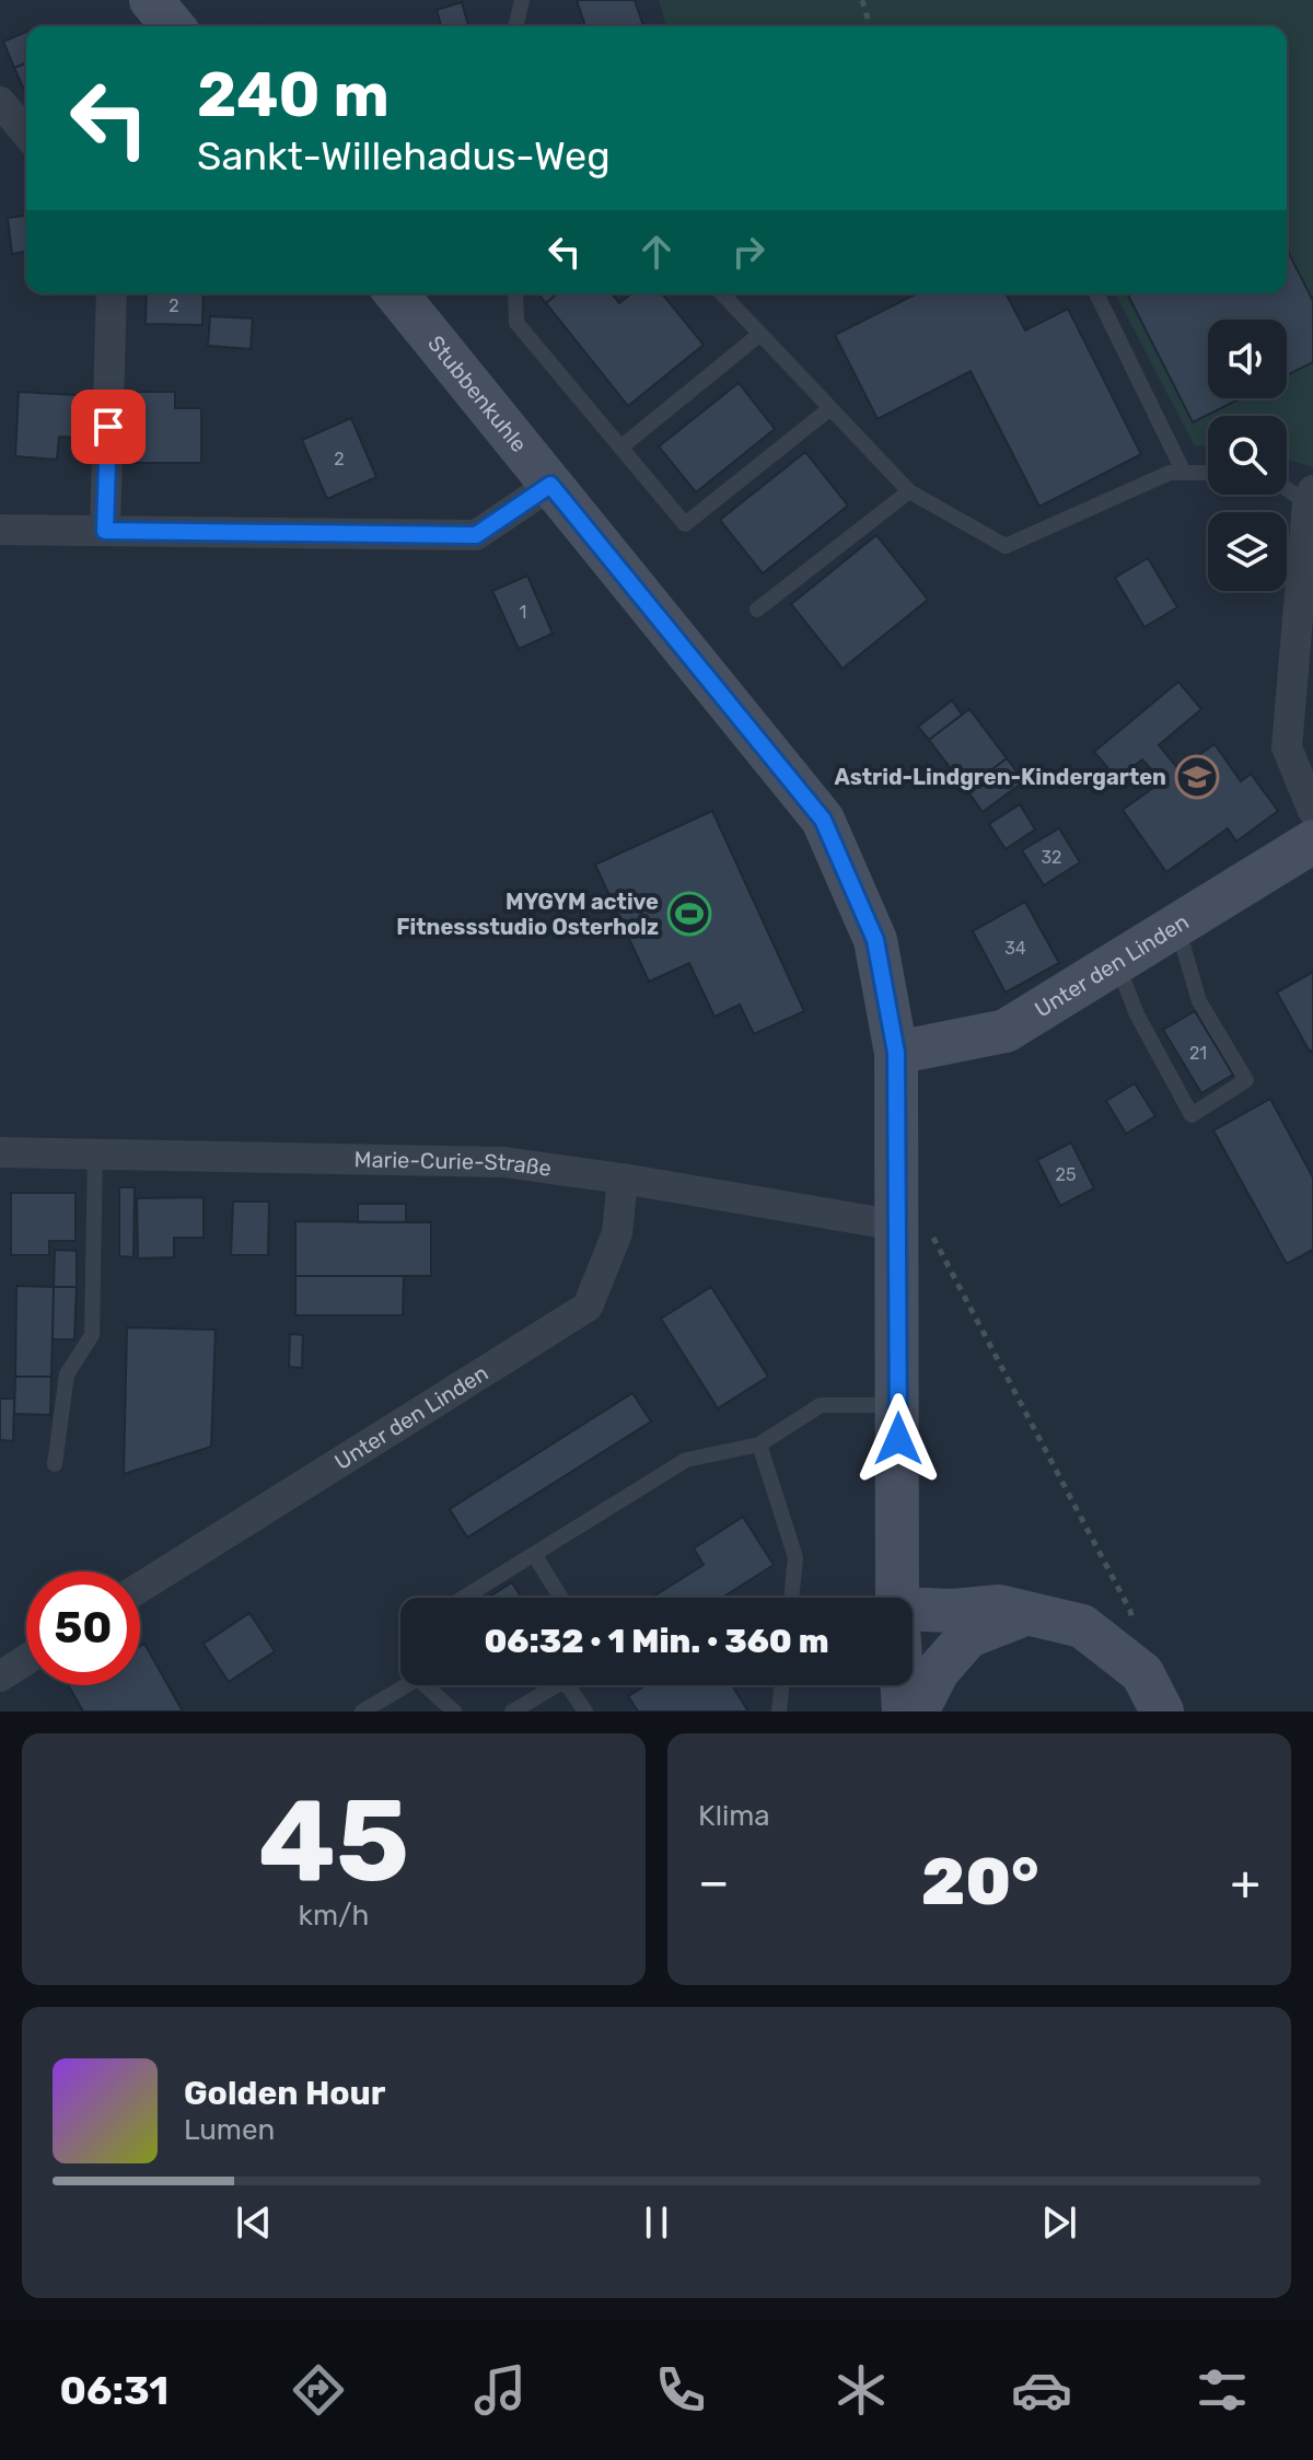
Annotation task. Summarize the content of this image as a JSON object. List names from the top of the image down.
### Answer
{
  "streets": {
    "main road": ["Stubbenkuhle", "Unter den Linden"],
    "street": ["Marie-Curie-Straße"]
  },
  "crossings": [
    ["Stubbenkuhle", "Unter den Linden"],
    ["Stubbenkuhle", "Marie-Curie-Straße"],
    ["Unter den Linden", "Marie-Curie-Straße"]
  ],
  "places": {
    "school or university": ["Astrid-Lindgren-Kindergarten"],
    "sports": ["MYGYM active Fitnessstudio Osterholz"]
  },
  "house_numbers": [
    "2",
    "2",
    "1",
    "32",
    "34",
    "21",
    "25"
  ],
  "page": {
    "turn": ["240 m", "Sankt-Willehadus-Weg"],
    "limit": "50",
    "trip": "06:32 · 1 Min. · 360 m",
    "tile": [
      ["45", "km/h"],
      "Klima"
    ],
    "heat": ["−", "20°", "+"],
    "song": ["Golden Hour", "Lumen"],
    "tabs": "06:31"
  }
}
